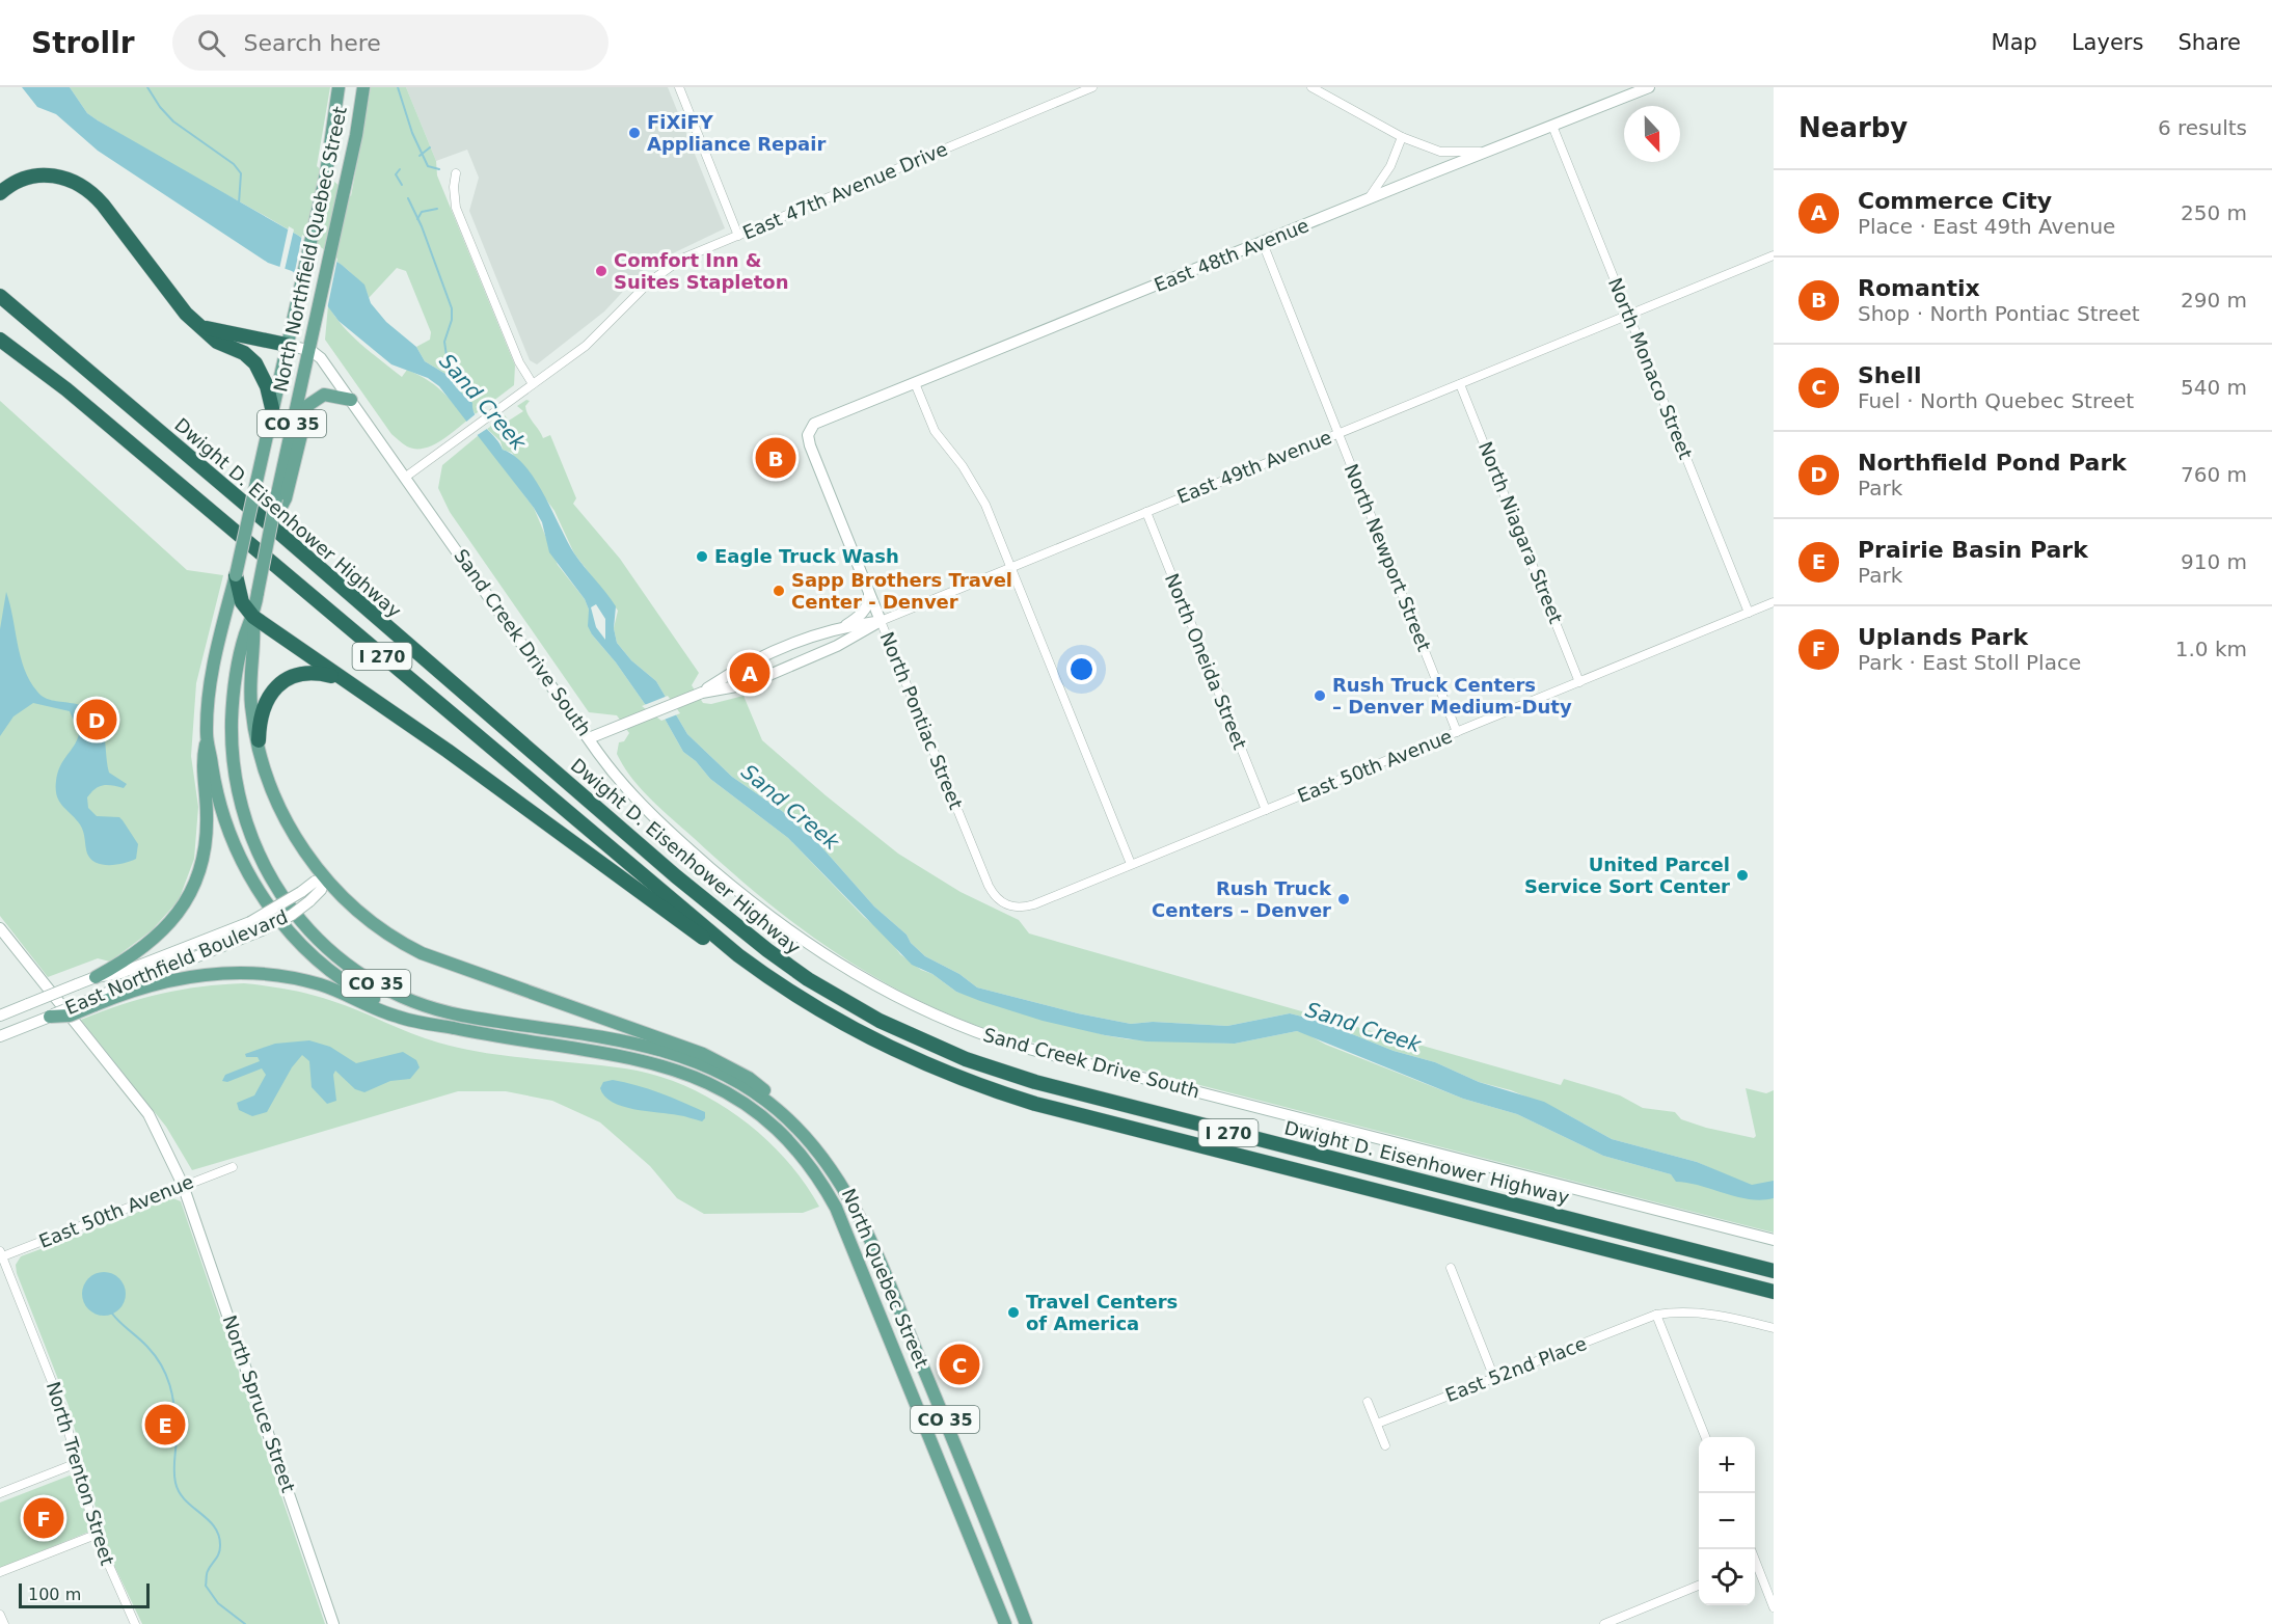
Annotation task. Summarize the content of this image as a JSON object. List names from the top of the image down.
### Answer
{
  "streets": {
    "highway": ["Dwight D. Eisenhower Highway", "I 270"],
    "main road": [
      "North Northfield Quebec Street",
      "East 48th Avenue",
      "CO 35",
      "East 49th Avenue",
      "Sand Creek Drive South",
      "North Pontiac Street",
      "East Northfield Boulevard",
      "North Quebec Street",
      "North Spruce Street"
    ],
    "street": [
      "East 47th Avenue Drive",
      "North Monaco Street",
      "North Niagara Street",
      "North Newport Street",
      "North Oneida Street",
      "East 50th Avenue",
      "East 52nd Place",
      "North Trenton Street"
    ]
  },
  "crossings": [
    ["East 47th Avenue Drive", "Sand Creek Drive South"],
    ["North Northfield Quebec Street", "Sand Creek Drive South"],
    ["North Northfield Quebec Street", "North Quebec Street"],
    ["East 48th Avenue", "North Monaco Street"],
    ["East 48th Avenue", "North Newport Street"],
    ["East 48th Avenue", "North Pontiac Street"],
    ["North Monaco Street", "East 49th Avenue"],
    ["North Monaco Street", "East 50th Avenue"],
    ["East 49th Avenue", "North Niagara Street"],
    ["East 49th Avenue", "North Newport Street"],
    ["East 49th Avenue", "Sand Creek Drive South"],
    ["East 49th Avenue", "North Oneida Street"],
    ["East 49th Avenue", "North Pontiac Street"],
    ["North Niagara Street", "East 50th Avenue"],
    ["North Newport Street", "East 50th Avenue"],
    ["North Oneida Street", "East 50th Avenue"],
    ["North Pontiac Street", "East 50th Avenue"],
    ["East 50th Avenue", "North Spruce Street"],
    ["East 50th Avenue", "North Trenton Street"]
  ],
  "water": ["Sand Creek"],
  "places": [
    "FiXiFY Appliance Repair",
    "Comfort Inn & Suites Stapleton",
    "Eagle Truck Wash",
    "Sapp Brothers Travel Center - Denver",
    "Rush Truck Centers – Denver Medium-Duty",
    "United Parcel Service Sort Center",
    "Rush Truck Centers – Denver",
    "Travel Centers of America"
  ],
  "scale_bar": "100 m",
  "north": "bottom",
  "page": {
    "header": "Strollr",
    "search": "Search here",
    "nav": ["Map", "Layers", "Share"],
    "heading": ["Nearby", "6 results"],
    "list": [
      {
        "mark": "A",
        "name": "Commerce City",
        "note": "Place · East 49th Avenue",
        "value": "250 m"
      },
      {
        "mark": "B",
        "name": "Romantix",
        "note": "Shop · North Pontiac Street",
        "value": "290 m"
      },
      {
        "mark": "C",
        "name": "Shell",
        "note": "Fuel · North Quebec Street",
        "value": "540 m"
      },
      {
        "mark": "D",
        "name": "Northfield Pond Park",
        "note": "Park",
        "value": "760 m"
      },
      {
        "mark": "E",
        "name": "Prairie Basin Park",
        "note": "Park",
        "value": "910 m"
      },
      {
        "mark": "F",
        "name": "Uplands Park",
        "note": "Park · East Stoll Place",
        "value": "1.0 km"
      }
    ],
    "pins": [
      "B",
      "A",
      "D",
      "C",
      "E",
      "F"
    ],
    "map_buttons": ["+", "−"],
    "scale": "100 m"
  }
}
